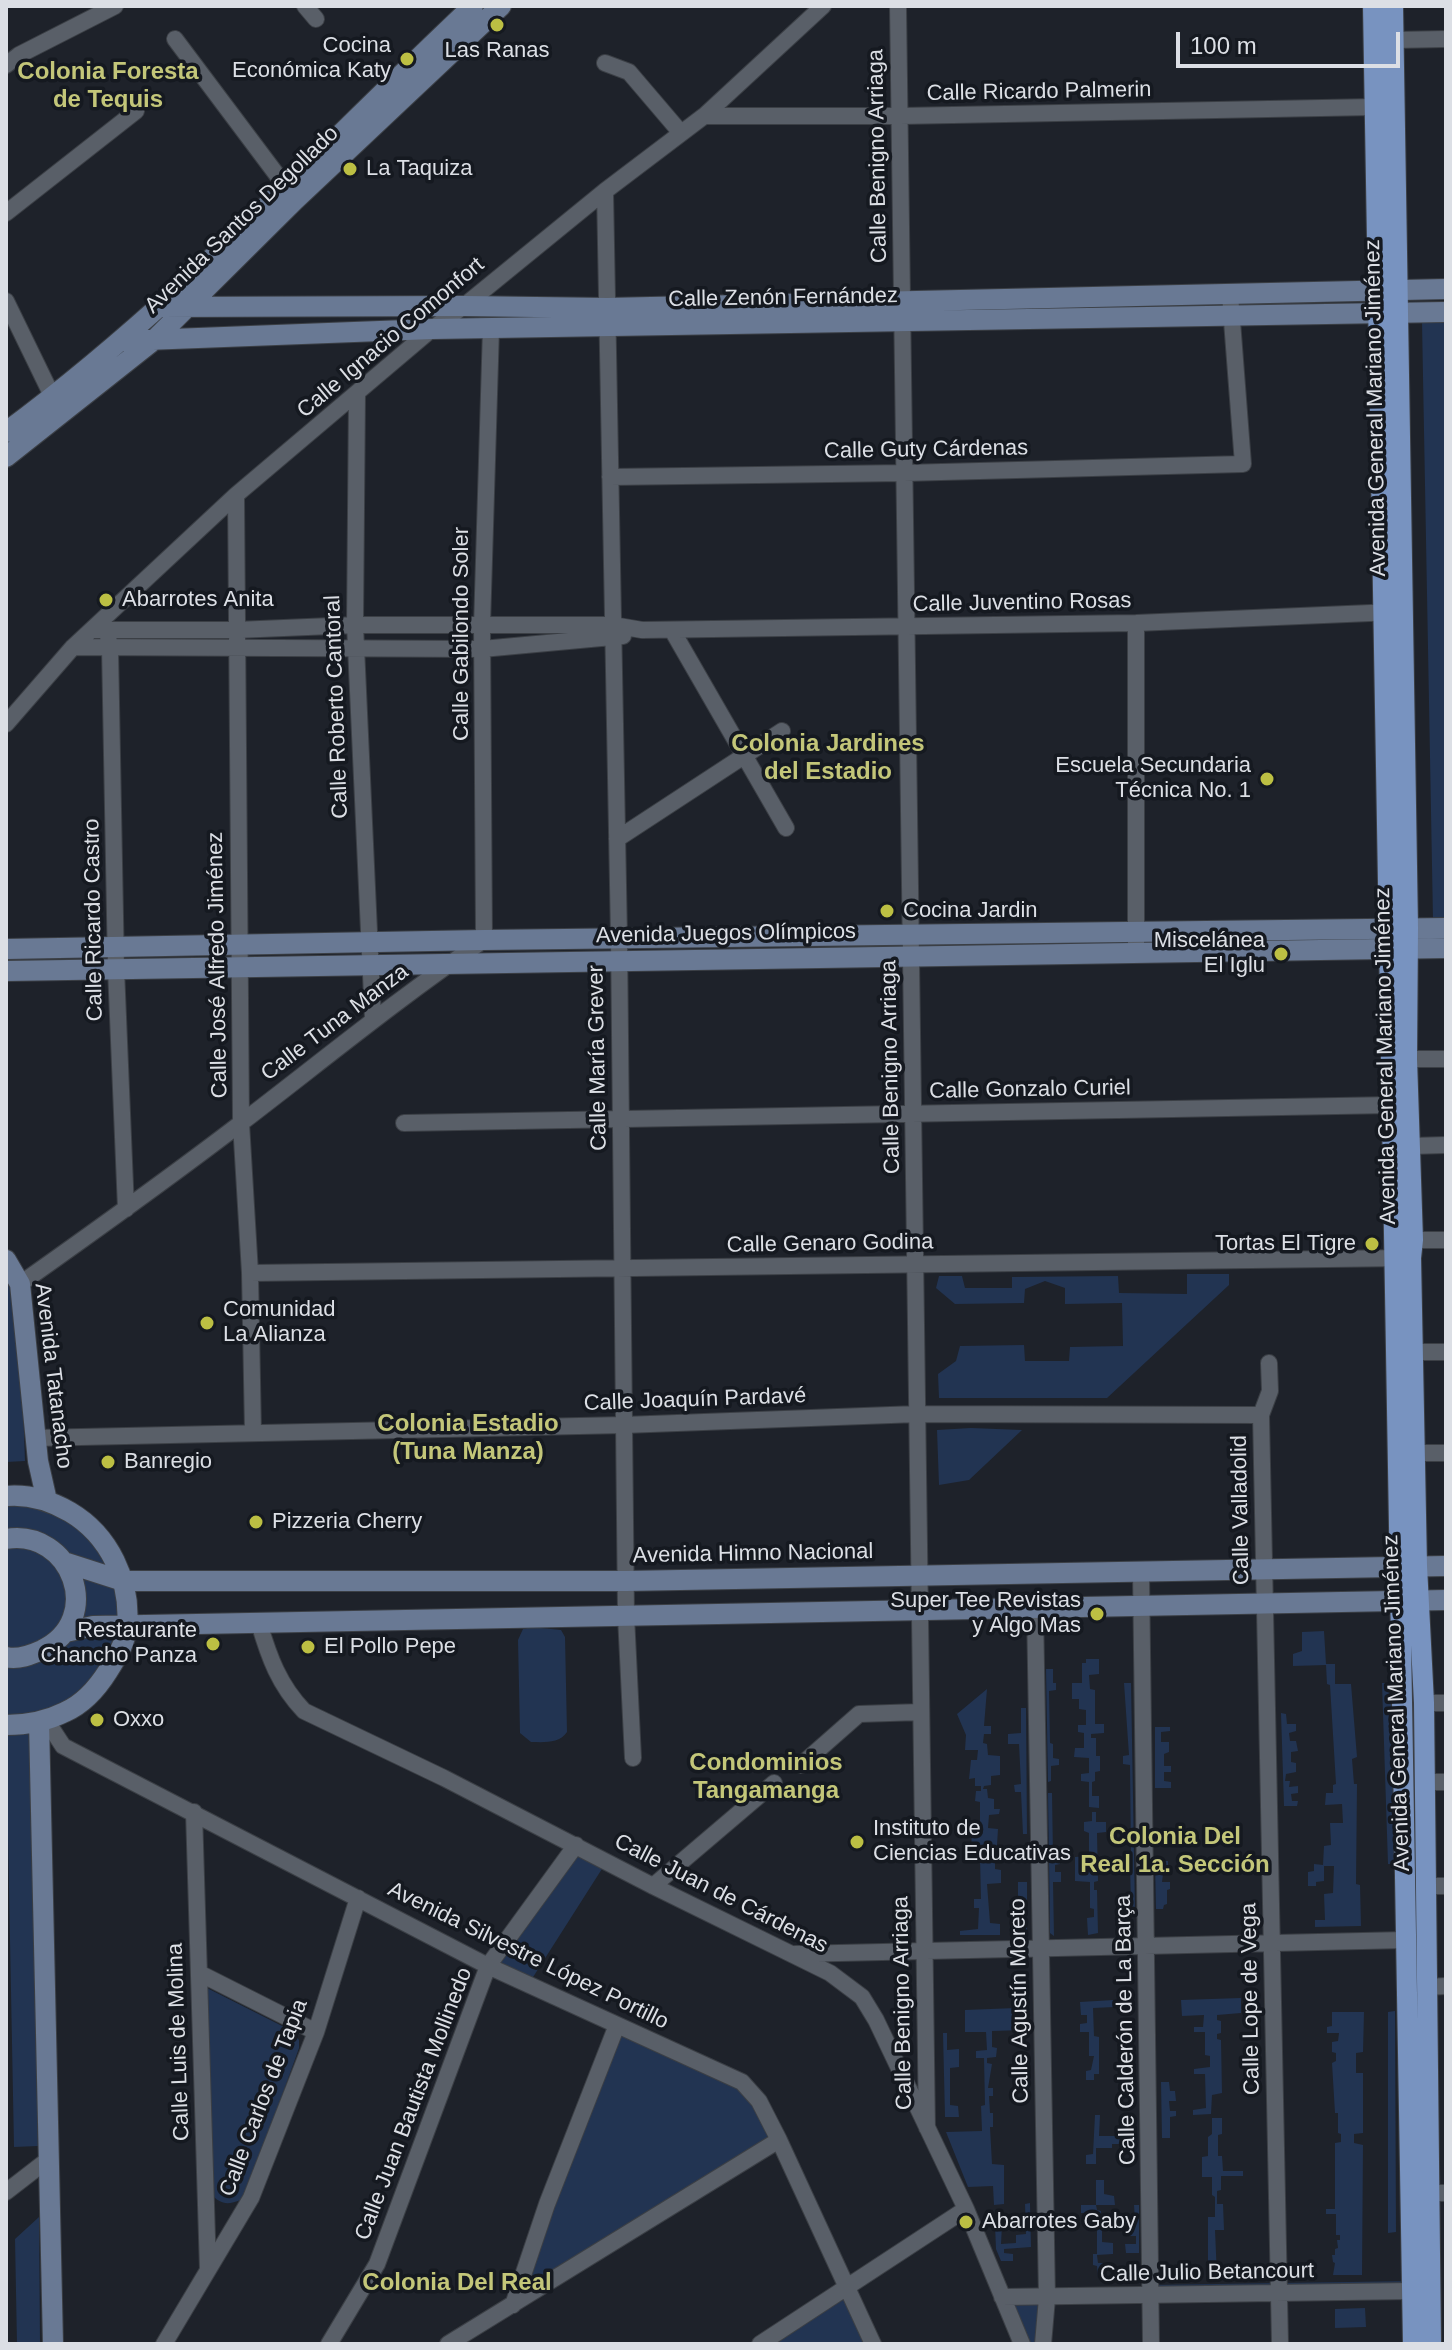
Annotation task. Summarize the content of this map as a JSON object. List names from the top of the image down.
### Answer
{
  "streets": {
    "main road": ["Avenida General Mariano Jiménez"],
    "street": [
      "Calle Ricardo Palmerin",
      "Calle Benigno Arriaga",
      "Avenida Santos Degollado",
      "Calle Zenón Fernández",
      "Calle Ignacio Comonfort",
      "Calle Guty Cárdenas",
      "Calle Juventino Rosas",
      "Calle Gabilondo Soler",
      "Calle Roberto Cantoral",
      "Calle Ricardo Castro",
      "Avenida Juegos Olímpicos",
      "Calle José Alfredo Jiménez",
      "Calle Tuna Manza",
      "Calle María Grever",
      "Calle Gonzalo Curiel",
      "Calle Genaro Godina",
      "Avenida Tatanacho",
      "Calle Joaquín Pardavé",
      "Calle Valladolid",
      "Avenida Himno Nacional",
      "Calle Juan de Cárdenas",
      "Avenida Silvestre López Portillo",
      "Calle Lope de Vega",
      "Calle Agustín Moreto",
      "Calle Calderón de La Barça",
      "Calle Luis de Molina",
      "Calle Carlos de Tapia",
      "Calle Juan Bautista Mollinedo",
      "Calle Julio Betancourt"
    ]
  },
  "crossings": [
    ["Calle Ricardo Palmerin", "Calle Benigno Arriaga"],
    ["Calle Ricardo Palmerin", "Calle Ignacio Comonfort"],
    ["Calle Ricardo Palmerin", "Avenida General Mariano Jiménez"],
    ["Calle Benigno Arriaga", "Calle Zenón Fernández"],
    ["Calle Benigno Arriaga", "Calle Guty Cárdenas"],
    ["Calle Benigno Arriaga", "Calle Juventino Rosas"],
    ["Calle Benigno Arriaga", "Avenida Juegos Olímpicos"],
    ["Calle Benigno Arriaga", "Calle Gonzalo Curiel"],
    ["Calle Benigno Arriaga", "Calle Genaro Godina"],
    ["Calle Benigno Arriaga", "Calle Joaquín Pardavé"],
    ["Calle Benigno Arriaga", "Avenida Himno Nacional"],
    ["Calle Benigno Arriaga", "Calle Juan de Cárdenas"],
    ["Avenida Santos Degollado", "Calle Zenón Fernández"],
    ["Calle Zenón Fernández", "Calle Ignacio Comonfort"],
    ["Calle Zenón Fernández", "Avenida General Mariano Jiménez"],
    ["Calle Zenón Fernández", "Calle Guty Cárdenas"],
    ["Calle Zenón Fernández", "Calle Gabilondo Soler"],
    ["Calle Zenón Fernández", "Calle María Grever"],
    ["Calle Ignacio Comonfort", "Calle Juventino Rosas"],
    ["Calle Ignacio Comonfort", "Calle Roberto Cantoral"],
    ["Calle Ignacio Comonfort", "Calle Ricardo Castro"],
    ["Calle Ignacio Comonfort", "Calle José Alfredo Jiménez"],
    ["Calle Ignacio Comonfort", "Calle María Grever"],
    ["Avenida General Mariano Jiménez", "Calle Juventino Rosas"],
    ["Avenida General Mariano Jiménez", "Avenida Juegos Olímpicos"],
    ["Avenida General Mariano Jiménez", "Calle Gonzalo Curiel"],
    ["Avenida General Mariano Jiménez", "Calle Genaro Godina"],
    ["Avenida General Mariano Jiménez", "Avenida Himno Nacional"],
    ["Avenida General Mariano Jiménez", "Calle Julio Betancourt"],
    ["Calle Guty Cárdenas", "Calle María Grever"],
    ["Calle Juventino Rosas", "Calle Gabilondo Soler"],
    ["Calle Juventino Rosas", "Calle Roberto Cantoral"],
    ["Calle Juventino Rosas", "Calle Ricardo Castro"],
    ["Calle Juventino Rosas", "Calle José Alfredo Jiménez"],
    ["Calle Juventino Rosas", "Calle María Grever"],
    ["Calle Gabilondo Soler", "Avenida Juegos Olímpicos"],
    ["Calle Gabilondo Soler", "Calle Tuna Manza"],
    ["Calle Roberto Cantoral", "Avenida Juegos Olímpicos"],
    ["Calle Roberto Cantoral", "Calle Tuna Manza"],
    ["Calle Ricardo Castro", "Avenida Juegos Olímpicos"],
    ["Calle Ricardo Castro", "Calle Tuna Manza"],
    ["Avenida Juegos Olímpicos", "Calle José Alfredo Jiménez"],
    ["Avenida Juegos Olímpicos", "Calle Tuna Manza"],
    ["Avenida Juegos Olímpicos", "Calle María Grever"],
    ["Calle José Alfredo Jiménez", "Calle Tuna Manza"],
    ["Calle José Alfredo Jiménez", "Calle Genaro Godina"],
    ["Calle José Alfredo Jiménez", "Calle Joaquín Pardavé"],
    ["Calle Tuna Manza", "Avenida Tatanacho"],
    ["Calle María Grever", "Calle Gonzalo Curiel"],
    ["Calle María Grever", "Calle Genaro Godina"],
    ["Calle María Grever", "Calle Joaquín Pardavé"],
    ["Calle María Grever", "Avenida Himno Nacional"],
    ["Avenida Tatanacho", "Calle Joaquín Pardavé"],
    ["Calle Joaquín Pardavé", "Calle Valladolid"],
    ["Calle Valladolid", "Avenida Himno Nacional"],
    ["Calle Valladolid", "Calle Lope de Vega"],
    ["Avenida Himno Nacional", "Calle Calderón de La Barça"],
    ["Calle Juan de Cárdenas", "Calle Juan Bautista Mollinedo"],
    ["Calle Juan de Cárdenas", "Calle Julio Betancourt"],
    ["Avenida Silvestre López Portillo", "Calle Luis de Molina"],
    ["Avenida Silvestre López Portillo", "Calle Carlos de Tapia"],
    ["Avenida Silvestre López Portillo", "Calle Juan Bautista Mollinedo"],
    ["Calle Lope de Vega", "Calle Julio Betancourt"],
    ["Calle Agustín Moreto", "Calle Julio Betancourt"],
    ["Calle Calderón de La Barça", "Calle Julio Betancourt"],
    ["Calle Luis de Molina", "Calle Carlos de Tapia"]
  ],
  "districts": [
    "Colonia Foresta de Tequis",
    "Colonia Jardines del Estadio",
    "Colonia Estadio (Tuna Manza)",
    "Condominios Tangamanga",
    "Colonia Del Real 1a. Sección",
    "Colonia Del Real"
  ],
  "places": [
    "Las Ranas",
    "Cocina Económica Katy",
    "La Taquiza",
    "Abarrotes Anita",
    "Escuela Secundaria Técnica No. 1",
    "Cocina Jardin",
    "Miscelánea El Iglu",
    "Tortas El Tigre",
    "Comunidad La Alianza",
    "Banregio",
    "Pizzeria Cherry",
    "Super Tee Revistas y Algo Mas",
    "Restaurante Chancho Panza",
    "El Pollo Pepe",
    "Oxxo",
    "Instituto de Ciencias Educativas",
    "Abarrotes Gaby"
  ],
  "scale_bar": "100 m"
}
